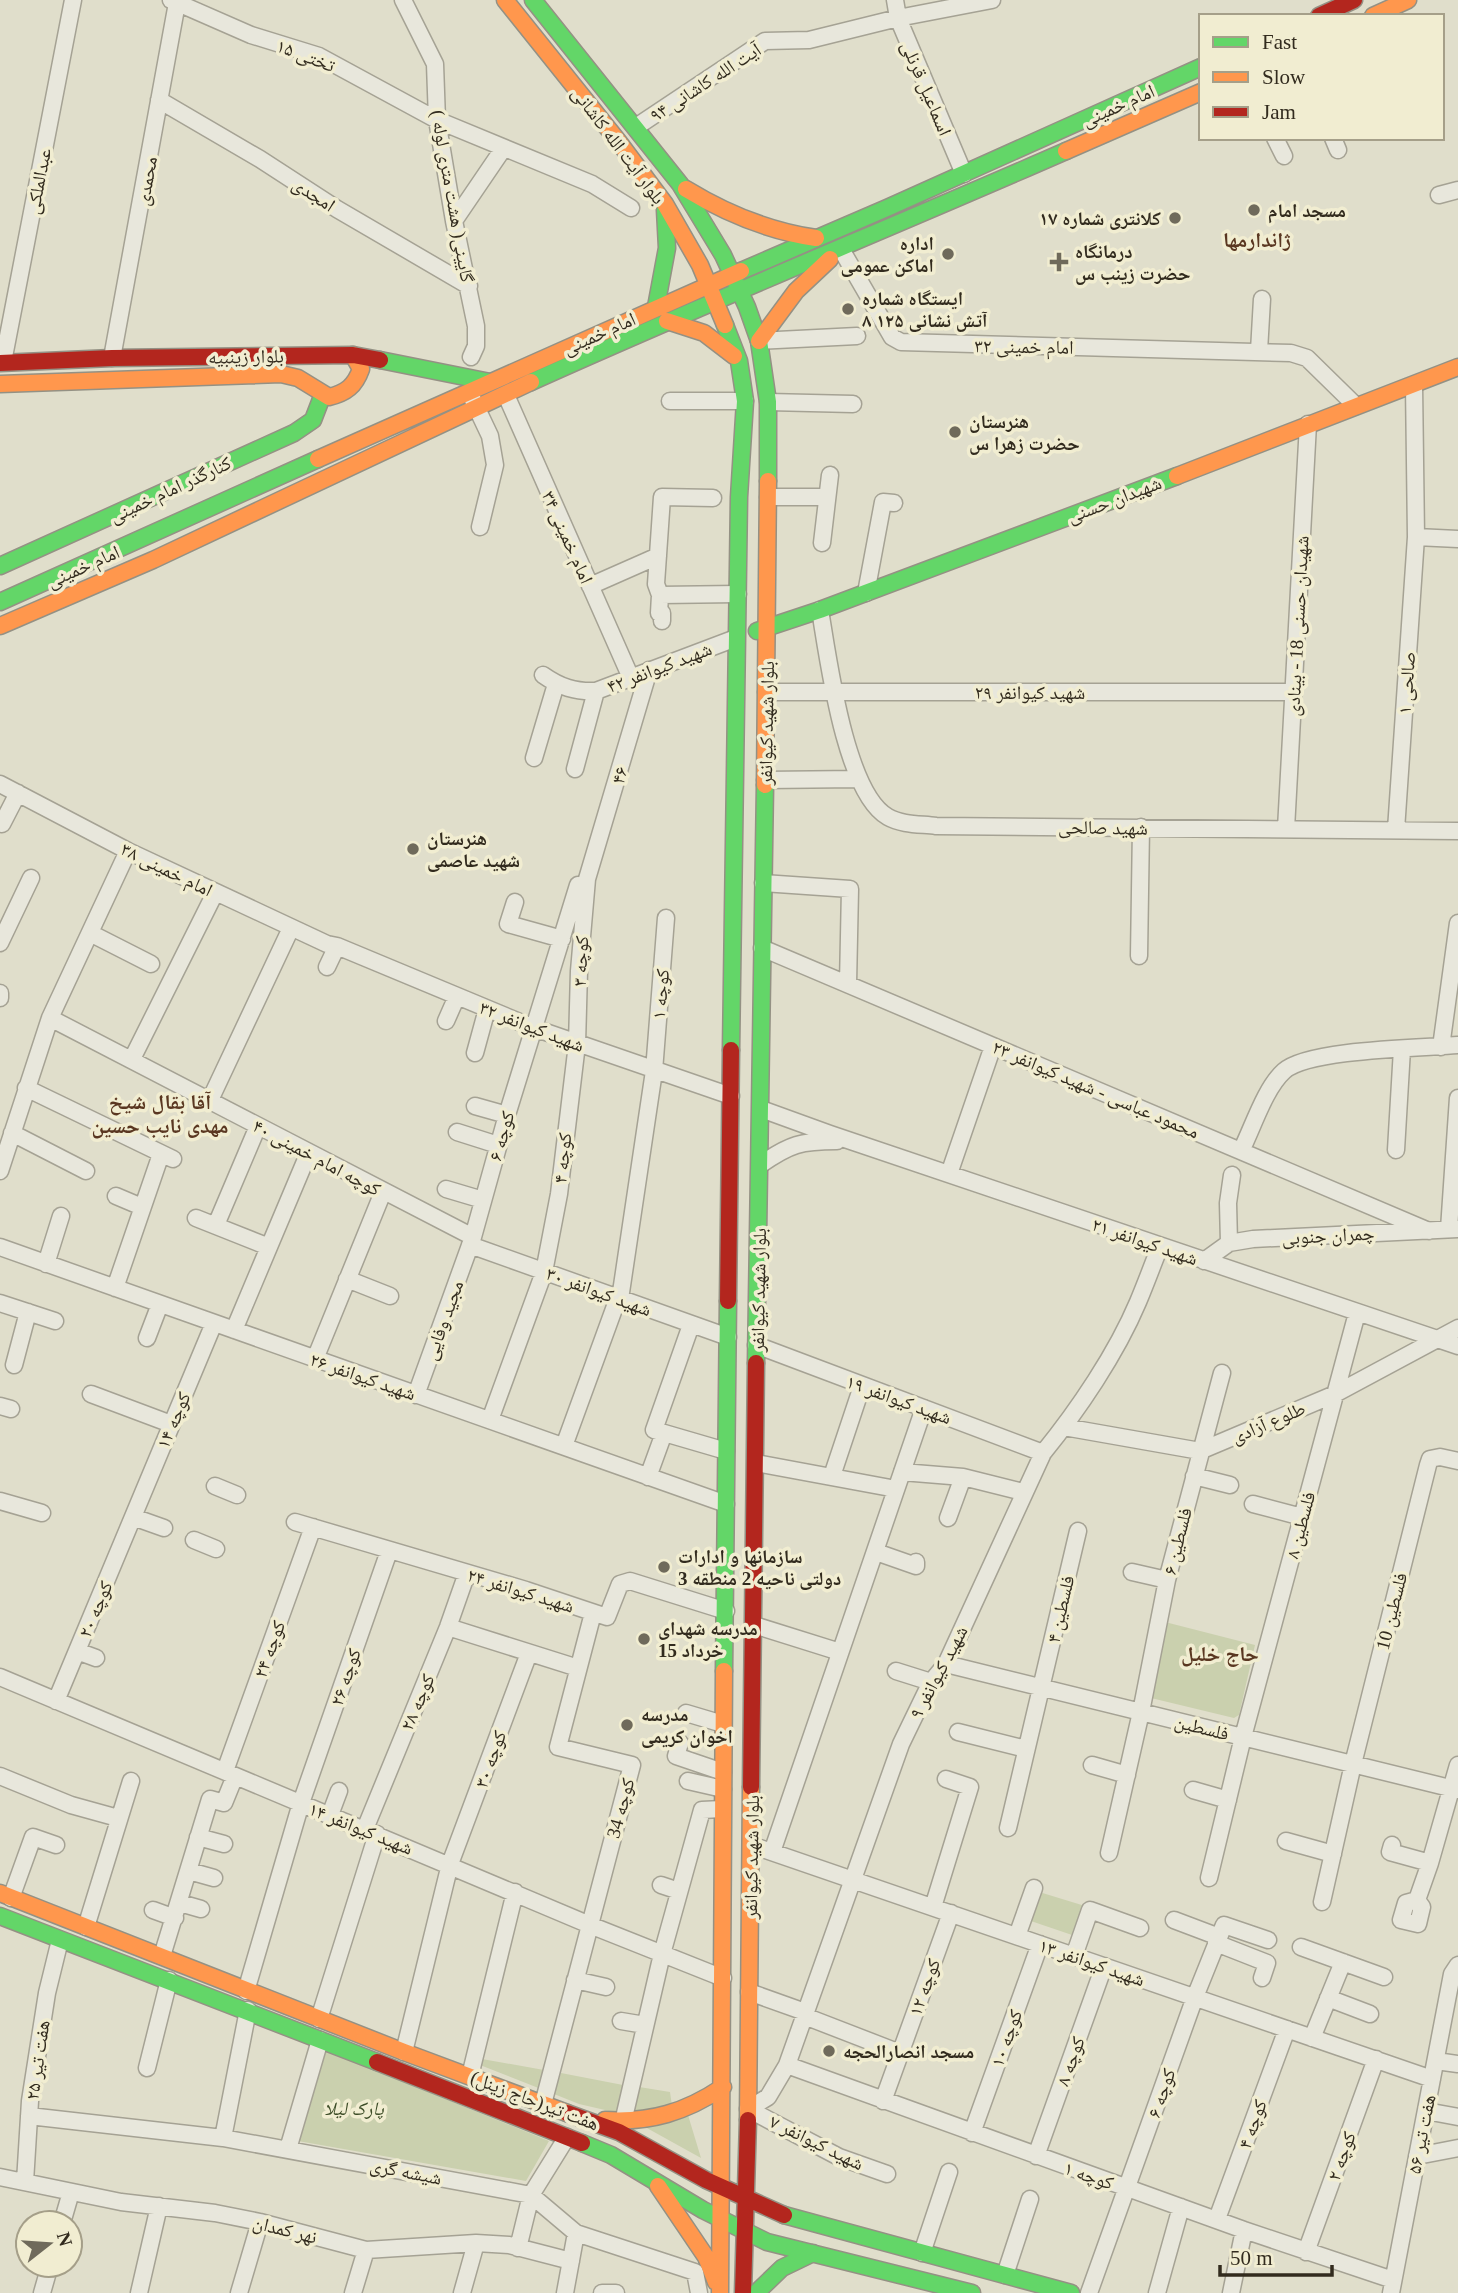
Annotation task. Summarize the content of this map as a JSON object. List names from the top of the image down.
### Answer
{
  "streets": {
    "main road": [
      "امام خمینی",
      "بلوار آیت الله کاشانی",
      "بلوار زینبیه",
      "کنارگذر امام خمینی",
      "شهیدان حسنی",
      "بلوار شهید کیوانفر",
      "هفت تیر(حاج زینل)"
    ],
    "street": [
      "تختی ۱۵",
      "آیت الله کاشانی ۹۴",
      "اسماعیل قرنلی",
      "عبدالملکی",
      "محمدی",
      "امجدی",
      "گایینی( هشت متری لوله )",
      "امام خمینی ۳۲",
      "امام خمینی ۳۴",
      "شهیدان حسنی 18 - بینادی",
      "شهید کیوانفر ۴۲",
      "صالحی ۱",
      "شهید کیوانفر ۲۹",
      "۴۶",
      "شهید صالحی",
      "امام خمینی ۳۸",
      "کوچه ۳",
      "کوچه ۱",
      "شهید کیوانفر ۳۲",
      "محمود عباسی - شهید کیوانفر ۲۳",
      "کوچه ۶",
      "کوچه امام خمینی ۴۰",
      "کوچه ۴",
      "چمران جنوبی",
      "شهید کیوانفر ۲۱",
      "شهید کیوانفر ۳۰",
      "مجید وفایی",
      "شهید کیوانفر ۲۶",
      "شهید کیوانفر ۱۹",
      "کوچه ۱۴",
      "طلوع آزادی",
      "فلسطین ۸",
      "فلسطین ۶",
      "شهید کیوانفر ۲۴",
      "کوچه ۲۰",
      "فلسطین ۴",
      "فلسطین 10",
      "کوچه ۲۴",
      "شهید کیوانفر ۹",
      "کوچه ۲۶",
      "کوچه ۲۸",
      "فلسطین",
      "کوچه ۳۰",
      "کوچه 34",
      "شهید کیوانفر ۱۴",
      "شهید کیوانفر ۱۳",
      "کوچه ۱۲",
      "کوچه ۱۰",
      "هفت تیر ۲۵",
      "کوچه ۸",
      "هفت تیر ۵۶",
      "شهید کیوانفر ۷",
      "کوچه ۲",
      "شیشه گری",
      "نهر کمدان"
    ]
  },
  "crossings": [
    ["تختی ۱۵", "محمدی"],
    ["تختی ۱۵", "گایینی( هشت متری لوله )"],
    ["آیت الله کاشانی ۹۴", "اسماعیل قرنلی"],
    ["آیت الله کاشانی ۹۴", "بلوار آیت الله کاشانی"],
    ["اسماعیل قرنلی", "امام خمینی"],
    ["امام خمینی", "بلوار آیت الله کاشانی"],
    ["امام خمینی", "امام خمینی ۳۲"],
    ["امام خمینی", "بلوار زینبیه"],
    ["امام خمینی", "امام خمینی ۳۴"],
    ["امام خمینی", "بلوار شهید کیوانفر"],
    ["بلوار آیت الله کاشانی", "بلوار شهید کیوانفر"],
    ["عبدالملکی", "بلوار زینبیه"],
    ["محمدی", "امجدی"],
    ["محمدی", "بلوار زینبیه"],
    ["امجدی", "گایینی( هشت متری لوله )"],
    ["بلوار زینبیه", "کنارگذر امام خمینی"],
    ["شهیدان حسنی", "شهیدان حسنی 18 - بینادی"],
    ["شهیدان حسنی", "شهید کیوانفر ۴۲"],
    ["شهیدان حسنی", "صالحی ۱"],
    ["شهیدان حسنی", "بلوار شهید کیوانفر"],
    ["شهیدان حسنی", "شهید صالحی"],
    ["امام خمینی ۳۴", "شهید کیوانفر ۴۲"],
    ["شهیدان حسنی 18 - بینادی", "شهید کیوانفر ۲۹"],
    ["شهیدان حسنی 18 - بینادی", "شهید صالحی"],
    ["شهید کیوانفر ۴۲", "بلوار شهید کیوانفر"],
    ["شهید کیوانفر ۴۲", "۴۶"],
    ["صالحی ۱", "شهید صالحی"],
    ["شهید کیوانفر ۲۹", "بلوار شهید کیوانفر"],
    ["شهید کیوانفر ۲۹", "شهید صالحی"],
    ["بلوار شهید کیوانفر", "شهید کیوانفر ۳۲"],
    ["بلوار شهید کیوانفر", "محمود عباسی - شهید کیوانفر ۲۳"],
    ["بلوار شهید کیوانفر", "شهید کیوانفر ۲۱"],
    ["بلوار شهید کیوانفر", "شهید کیوانفر ۳۰"],
    ["بلوار شهید کیوانفر", "شهید کیوانفر ۲۶"],
    ["بلوار شهید کیوانفر", "شهید کیوانفر ۱۹"],
    ["بلوار شهید کیوانفر", "شهید کیوانفر ۲۴"],
    ["بلوار شهید کیوانفر", "شهید کیوانفر ۹"],
    ["بلوار شهید کیوانفر", "شهید کیوانفر ۱۴"],
    ["بلوار شهید کیوانفر", "شهید کیوانفر ۱۳"],
    ["بلوار شهید کیوانفر", "هفت تیر(حاج زینل)"],
    ["بلوار شهید کیوانفر", "شهید کیوانفر ۷"],
    ["۴۶", "کوچه ۳"],
    ["امام خمینی ۳۸", "شهید کیوانفر ۳۲"],
    ["کوچه ۳", "شهید کیوانفر ۳۲"],
    ["کوچه ۳", "کوچه ۶"],
    ["کوچه ۳", "کوچه ۴"],
    ["کوچه ۱", "شهید کیوانفر ۳۲"],
    ["کوچه ۱", "کوچه ۶"],
    ["کوچه ۱", "کوچه ۴"],
    ["کوچه ۱", "شهید کیوانفر ۹"],
    ["کوچه ۱", "کوچه ۱۲"],
    ["کوچه ۱", "کوچه ۱۰"],
    ["کوچه ۱", "کوچه ۸"],
    ["کوچه ۱", "هفت تیر ۵۶"],
    ["کوچه ۱", "کوچه ۲"],
    ["شهید کیوانفر ۳۲", "کوچه ۶"],
    ["شهید کیوانفر ۳۲", "کوچه ۴"],
    ["محمود عباسی - شهید کیوانفر ۲۳", "چمران جنوبی"],
    ["کوچه ۶", "کوچه امام خمینی ۴۰"],
    ["کوچه ۶", "شهید کیوانفر ۳۰"],
    ["کوچه ۶", "مجید وفایی"],
    ["کوچه ۶", "شهید کیوانفر ۱۳"],
    ["کوچه امام خمینی ۴۰", "شهید کیوانفر ۳۰"],
    ["کوچه امام خمینی ۴۰", "مجید وفایی"],
    ["کوچه ۴", "شهید کیوانفر ۳۰"],
    ["کوچه ۴", "شهید کیوانفر ۱۳"],
    ["چمران جنوبی", "شهید کیوانفر ۲۱"],
    ["شهید کیوانفر ۲۱", "طلوع آزادی"],
    ["شهید کیوانفر ۲۱", "فلسطین ۸"],
    ["شهید کیوانفر ۲۱", "شهید کیوانفر ۹"],
    ["شهید کیوانفر ۳۰", "مجید وفایی"],
    ["مجید وفایی", "شهید کیوانفر ۲۶"],
    ["شهید کیوانفر ۲۶", "کوچه ۱۴"],
    ["شهید کیوانفر ۱۹", "شهید کیوانفر ۹"],
    ["کوچه ۱۴", "کوچه ۲۰"],
    ["طلوع آزادی", "فلسطین ۸"],
    ["طلوع آزادی", "فلسطین ۶"],
    ["فلسطین ۸", "فلسطین"],
    ["فلسطین ۶", "فلسطین"],
    ["شهید کیوانفر ۲۴", "کوچه ۲۴"],
    ["شهید کیوانفر ۲۴", "کوچه ۲۶"],
    ["شهید کیوانفر ۲۴", "کوچه ۲۸"],
    ["کوچه ۲۰", "شهید کیوانفر ۱۴"],
    ["فلسطین ۴", "فلسطین"],
    ["فلسطین 10", "فلسطین"],
    ["کوچه ۲۴", "شهید کیوانفر ۱۴"],
    ["شهید کیوانفر ۹", "فلسطین"],
    ["شهید کیوانفر ۹", "شهید کیوانفر ۱۳"],
    ["شهید کیوانفر ۹", "شهید کیوانفر ۷"],
    ["کوچه ۲۶", "شهید کیوانفر ۱۴"],
    ["کوچه ۲۶", "هفت تیر(حاج زینل)"],
    ["کوچه ۲۸", "شهید کیوانفر ۱۴"],
    ["کوچه ۲۸", "هفت تیر(حاج زینل)"],
    ["کوچه ۳۰", "شهید کیوانفر ۱۴"],
    ["کوچه ۳۰", "هفت تیر(حاج زینل)"],
    ["کوچه 34", "شهید کیوانفر ۱۴"],
    ["شهید کیوانفر ۱۳", "کوچه ۱۲"],
    ["شهید کیوانفر ۱۳", "کوچه ۱۰"],
    ["شهید کیوانفر ۱۳", "کوچه ۸"],
    ["شهید کیوانفر ۱۳", "هفت تیر ۵۶"],
    ["شهید کیوانفر ۱۳", "کوچه ۲"],
    ["هفت تیر ۲۵", "هفت تیر(حاج زینل)"],
    ["هفت تیر ۲۵", "شیشه گری"],
    ["هفت تیر ۲۵", "نهر کمدان"]
  ],
  "districts": ["ژاندارمها", "آقا بقال شیخ مهدی نایب حسین", "حاج خلیل"],
  "parks": ["پارک لیلا"],
  "places": {
    "other": [
      "مسجد امام",
      "کلانتری شماره ۱۷",
      "اداره اماکن عمومی",
      "ایستگاه شماره ۸ آتش نشانی ۱۲۵",
      "هنرستان حضرت زهرا س",
      "هنرستان شهید عاصمی",
      "سازمانها و ادارات دولتی ناحیه 2 منطقه 3",
      "مدرسه شهدای 15 خرداد",
      "مدرسه اخوان کریمی",
      "مسجد انصارالحجه"
    ],
    "health": ["درمانگاه حضرت زینب س"]
  },
  "legend": ["Fast", "Slow", "Jam"],
  "scale_bar": "50 m",
  "north": "right"
}
